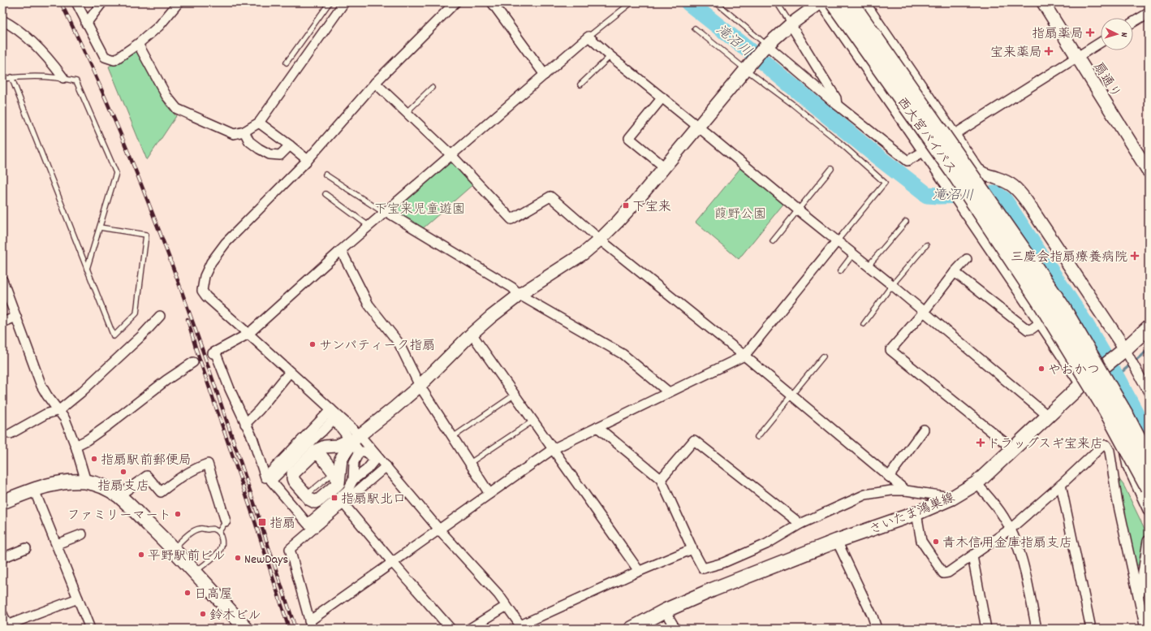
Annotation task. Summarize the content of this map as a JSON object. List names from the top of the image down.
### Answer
{
  "streets": {
    "highway": ["西大宮バイパス"],
    "main road": ["さいたま鴻巣線"],
    "street": ["扇通り"]
  },
  "water": ["滝沼川"],
  "parks": ["下宝来児童遊園", "葭野公園"],
  "places": {
    "health": [
      "指扇薬局",
      "宝来薬局",
      "三慶会指扇療養病院",
      "ドラッグスギ宝来店"
    ],
    "transit": ["下宝来", "指扇駅北口", "指扇"],
    "other": [
      "サンパティーク指扇",
      "やおかつ",
      "指扇駅前郵便局",
      "指扇支店",
      "ファミリーマート",
      "青木信用金庫指扇支店",
      "平野駅前ビル",
      "NewDays",
      "日高屋",
      "鈴木ビル"
    ]
  },
  "north": "right"
}
